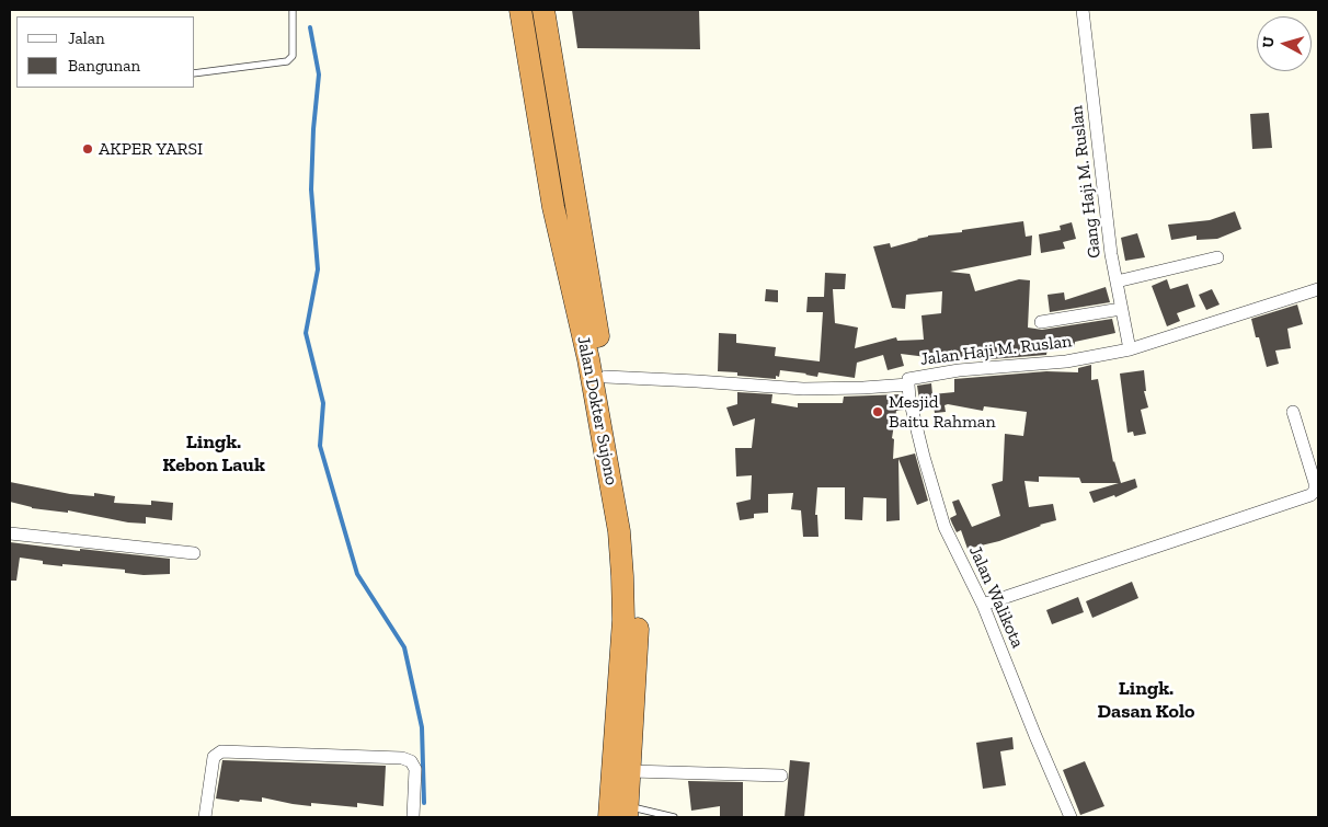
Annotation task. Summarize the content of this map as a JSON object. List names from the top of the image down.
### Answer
{
  "streets": {
    "highway": ["Jalan Dokter Sujono"],
    "street": ["Gang Haji M. Ruslan", "Jalan Haji M. Ruslan", "Jalan Walikota"]
  },
  "crossings": [
    ["Gang Haji M. Ruslan", "Jalan Haji M. Ruslan"],
    ["Jalan Haji M. Ruslan", "Jalan Walikota"]
  ],
  "districts": ["Lingk. Kebon Lauk", "Lingk. Dasan Kolo"],
  "places": ["AKPER YARSI", "Mesjid Baitu Rahman"],
  "legend": ["Jalan", "Bangunan"],
  "north": "left"
}
